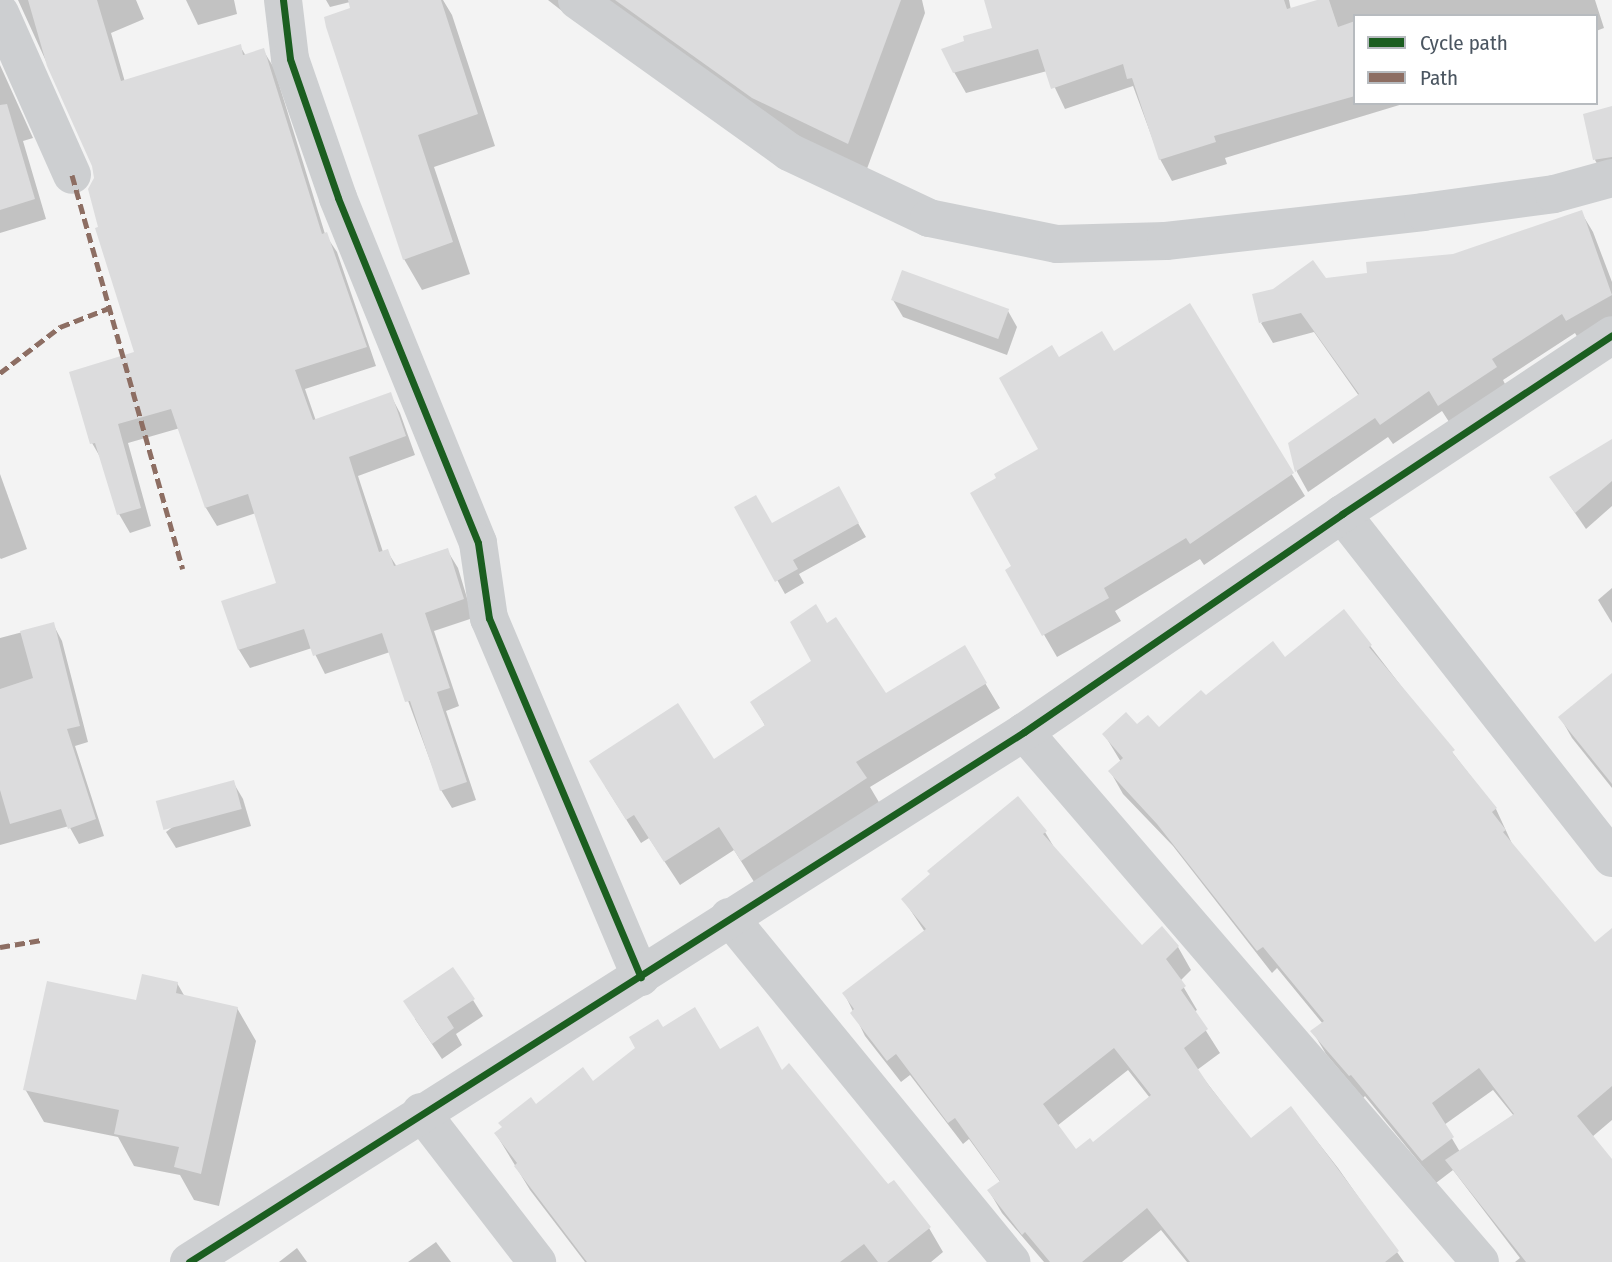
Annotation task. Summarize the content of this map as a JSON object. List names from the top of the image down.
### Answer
{
  "legend": ["Cycle path", "Path"]
}
